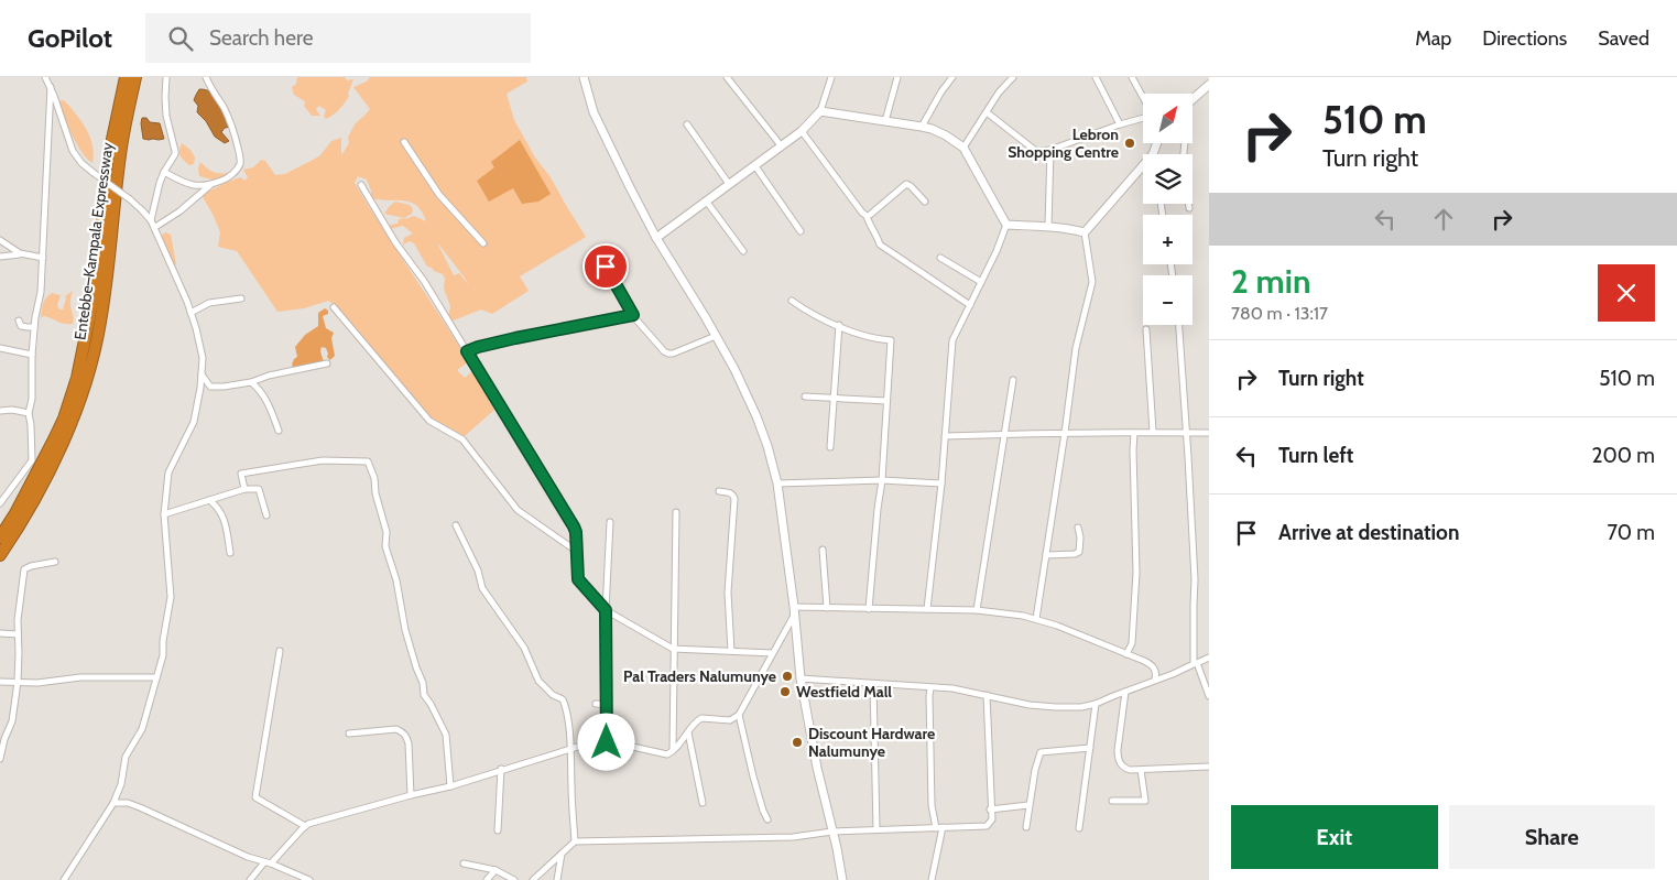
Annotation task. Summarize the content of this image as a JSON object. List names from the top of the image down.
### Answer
{
  "streets": {
    "highway": ["Entebbe–Kampala Expressway"]
  },
  "places": [
    "Lebron Shopping Centre",
    "Pal Traders Nalumunye",
    "Westfield Mall",
    "Discount Hardware Nalumunye"
  ],
  "north": "top right",
  "page": {
    "header": "GoPilot",
    "search": "Search here",
    "nav": ["Map", "Directions", "Saved"],
    "turn": ["510 m", "Turn right"],
    "map_buttons": ["+", "−"],
    "heading": ["2 min", "780 m · 13:17"],
    "list": [
      {
        "name": "Turn right",
        "value": "510 m"
      },
      {
        "name": "Turn left",
        "value": "200 m"
      },
      {
        "name": "Arrive at destination",
        "value": "70 m"
      }
    ],
    "buttons": ["Exit", "Share"]
  }
}
